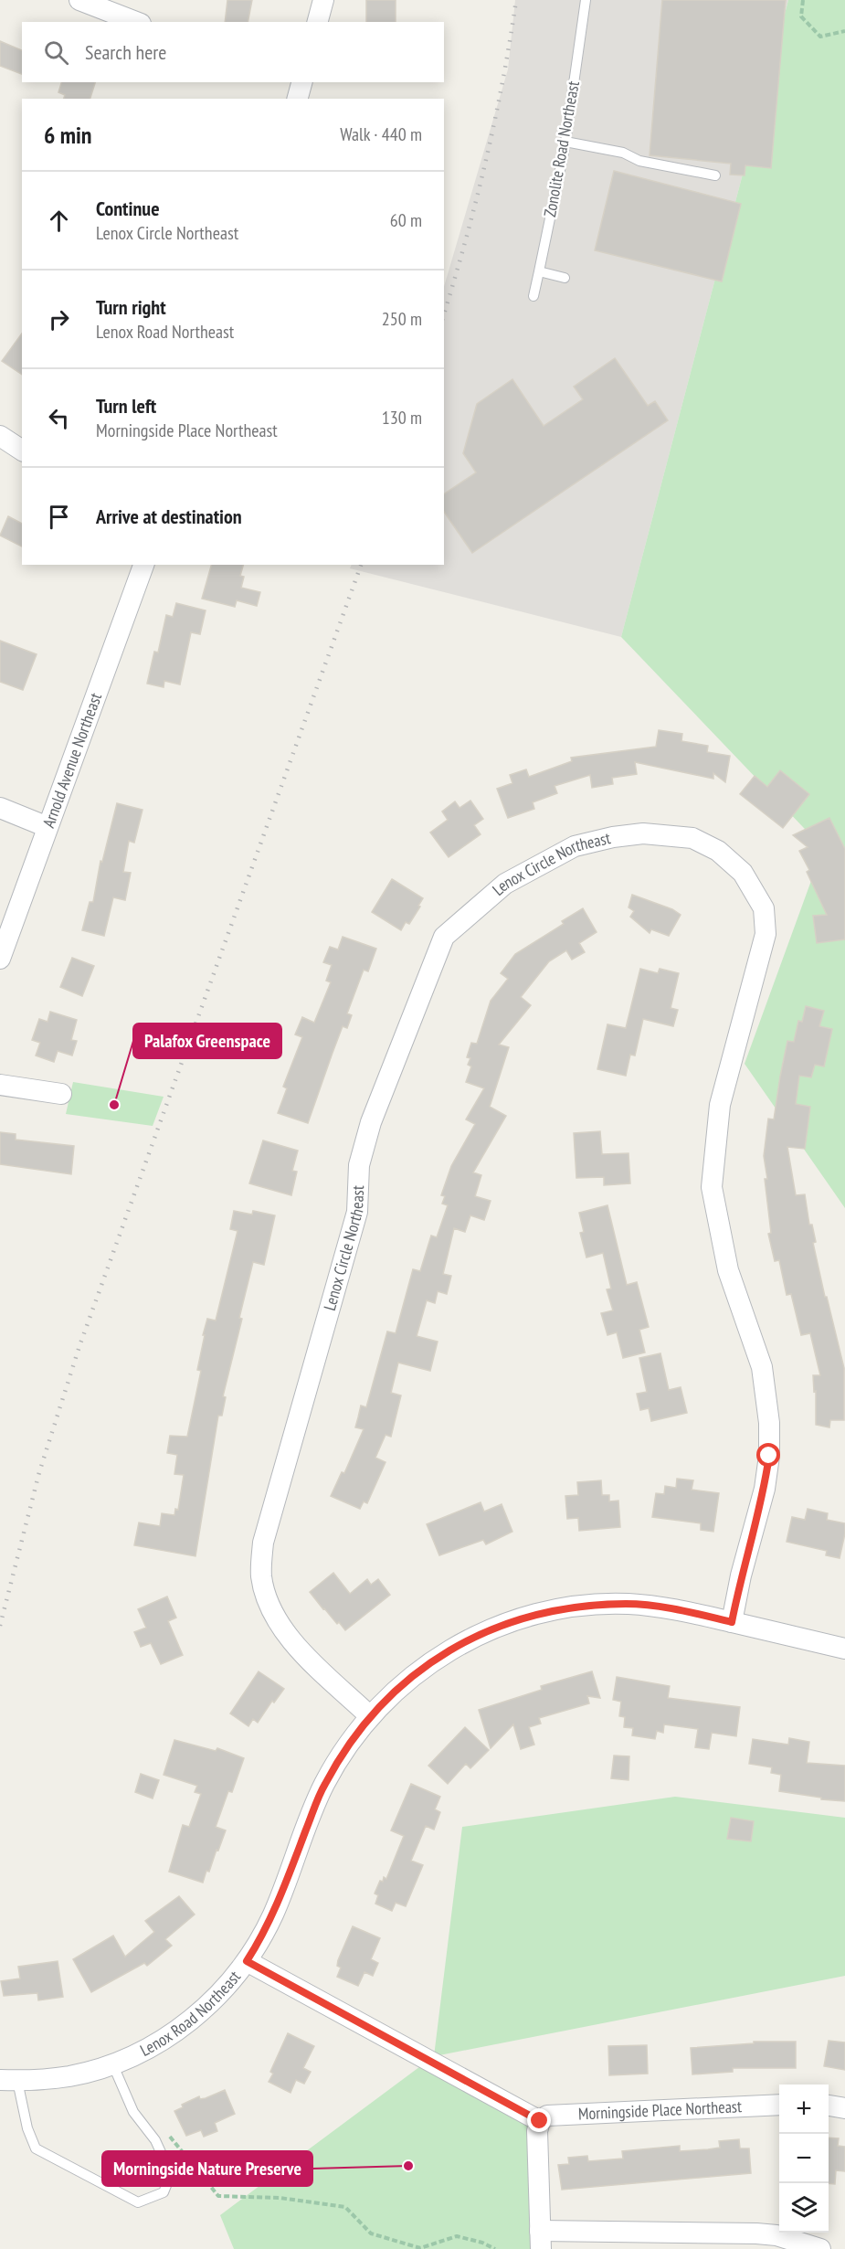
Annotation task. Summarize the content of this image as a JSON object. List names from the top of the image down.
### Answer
{
  "streets": {
    "street": [
      "Arnold Avenue Northeast",
      "Lenox Circle Northeast",
      "Lenox Road Northeast",
      "Morningside Place Northeast"
    ],
    "lane": ["Zonolite Road Northeast"]
  },
  "crossings": [
    ["Lenox Circle Northeast", "Lenox Road Northeast"]
  ],
  "places": ["Palafox Greenspace", "Morningside Nature Preserve"],
  "page": {
    "search": "Search here",
    "heading": ["6 min", "Walk · 440 m"],
    "list": [
      ["Continue", "Lenox Circle Northeast", "60 m"],
      ["Turn right", "Lenox Road Northeast", "250 m"],
      ["Turn left", "Morningside Place Northeast", "130 m"],
      "Arrive at destination"
    ],
    "map_buttons": ["+", "−"]
  }
}
